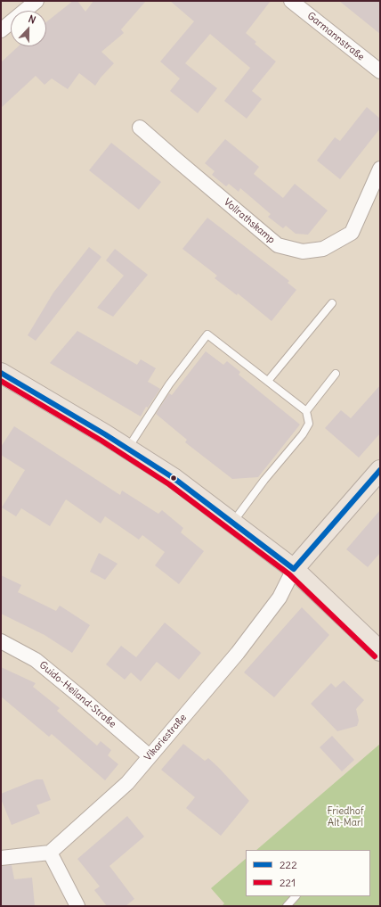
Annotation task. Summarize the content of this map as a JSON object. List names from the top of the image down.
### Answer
{
  "streets": {
    "street": [
      "Garmannstraße",
      "Vollrathskamp",
      "Guido-Heiland-Straße",
      "Vikariestraße"
    ]
  },
  "crossings": [
    ["Guido-Heiland-Straße", "Vikariestraße"]
  ],
  "parks": ["Friedhof Alt-Marl"],
  "lines": ["transit line 222", "transit line 221"],
  "legend": ["222", "221"],
  "north": "top"
}
